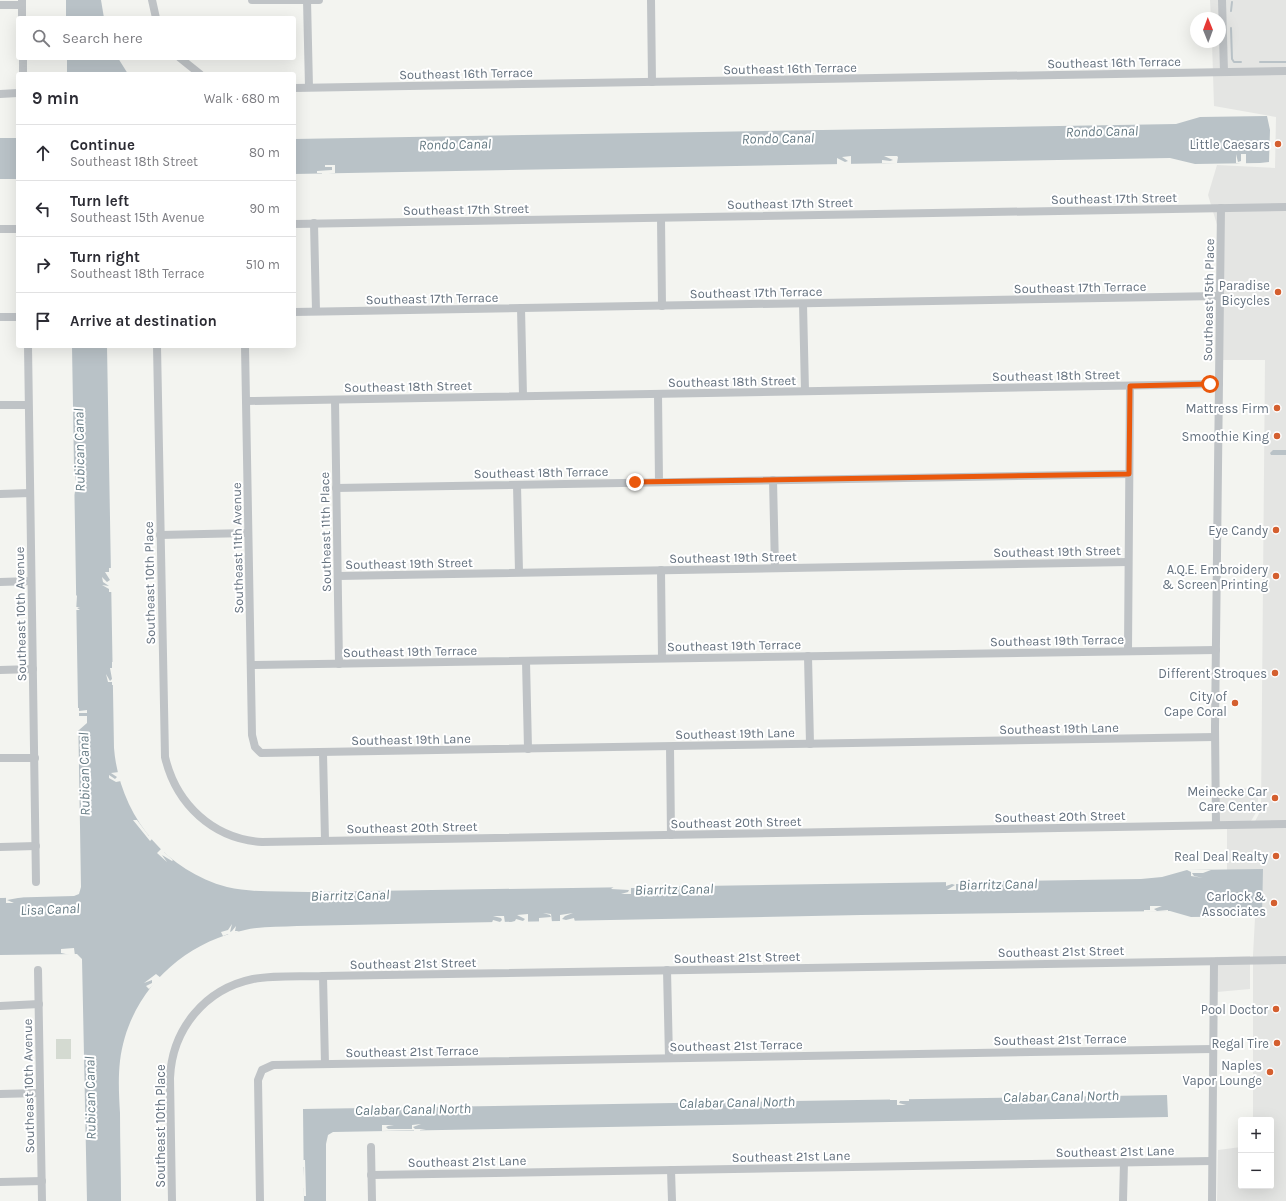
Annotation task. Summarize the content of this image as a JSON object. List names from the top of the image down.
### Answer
{
  "streets": {
    "street": [
      "Southeast 16th Terrace",
      "Southeast 17th Street",
      "Southeast 17th Terrace",
      "Southeast 15th Place",
      "Southeast 18th Street",
      "Southeast 18th Terrace",
      "Southeast 11th Place",
      "Southeast 11th Avenue",
      "Southeast 19th Street",
      "Southeast 10th Place",
      "Southeast 10th Avenue",
      "Southeast 19th Terrace",
      "Southeast 19th Lane",
      "Southeast 20th Street",
      "Southeast 21st Street",
      "Southeast 21st Terrace",
      "Southeast 21st Lane"
    ]
  },
  "crossings": [
    ["Southeast 17th Street", "Southeast 15th Place"],
    ["Southeast 17th Terrace", "Southeast 15th Place"],
    ["Southeast 15th Place", "Southeast 18th Street"],
    ["Southeast 15th Place", "Southeast 19th Terrace"],
    ["Southeast 15th Place", "Southeast 19th Lane"],
    ["Southeast 15th Place", "Southeast 20th Street"],
    ["Southeast 18th Street", "Southeast 11th Place"],
    ["Southeast 18th Street", "Southeast 11th Avenue"],
    ["Southeast 18th Terrace", "Southeast 11th Place"],
    ["Southeast 11th Place", "Southeast 19th Street"],
    ["Southeast 11th Place", "Southeast 19th Terrace"],
    ["Southeast 11th Avenue", "Southeast 19th Terrace"],
    ["Southeast 11th Avenue", "Southeast 19th Lane"],
    ["Southeast 10th Place", "Southeast 20th Street"],
    ["Southeast 10th Place", "Southeast 21st Street"]
  ],
  "water": [
    "Rondo Canal",
    "Rubican Canal",
    "Biarritz Canal",
    "Lisa Canal",
    "Calabar Canal North"
  ],
  "places": [
    "Little Caesars",
    "Paradise Bicycles",
    "Mattress Firm",
    "Smoothie King",
    "Eye Candy",
    "A.Q.E. Embroidery & Screen Printing",
    "Different Stroques",
    "City of Cape Coral",
    "Meinecke Car Care Center",
    "Real Deal Realty",
    "Carlock & Associates",
    "Pool Doctor",
    "Regal Tire",
    "Naples Vapor Lounge"
  ],
  "north": "top",
  "page": {
    "search": "Search here",
    "heading": ["9 min", "Walk · 680 m"],
    "list": [
      ["Continue", "Southeast 18th Street", "80 m"],
      ["Turn left", "Southeast 15th Avenue", "90 m"],
      ["Turn right", "Southeast 18th Terrace", "510 m"],
      "Arrive at destination"
    ],
    "map_buttons": ["+", "−"]
  }
}
